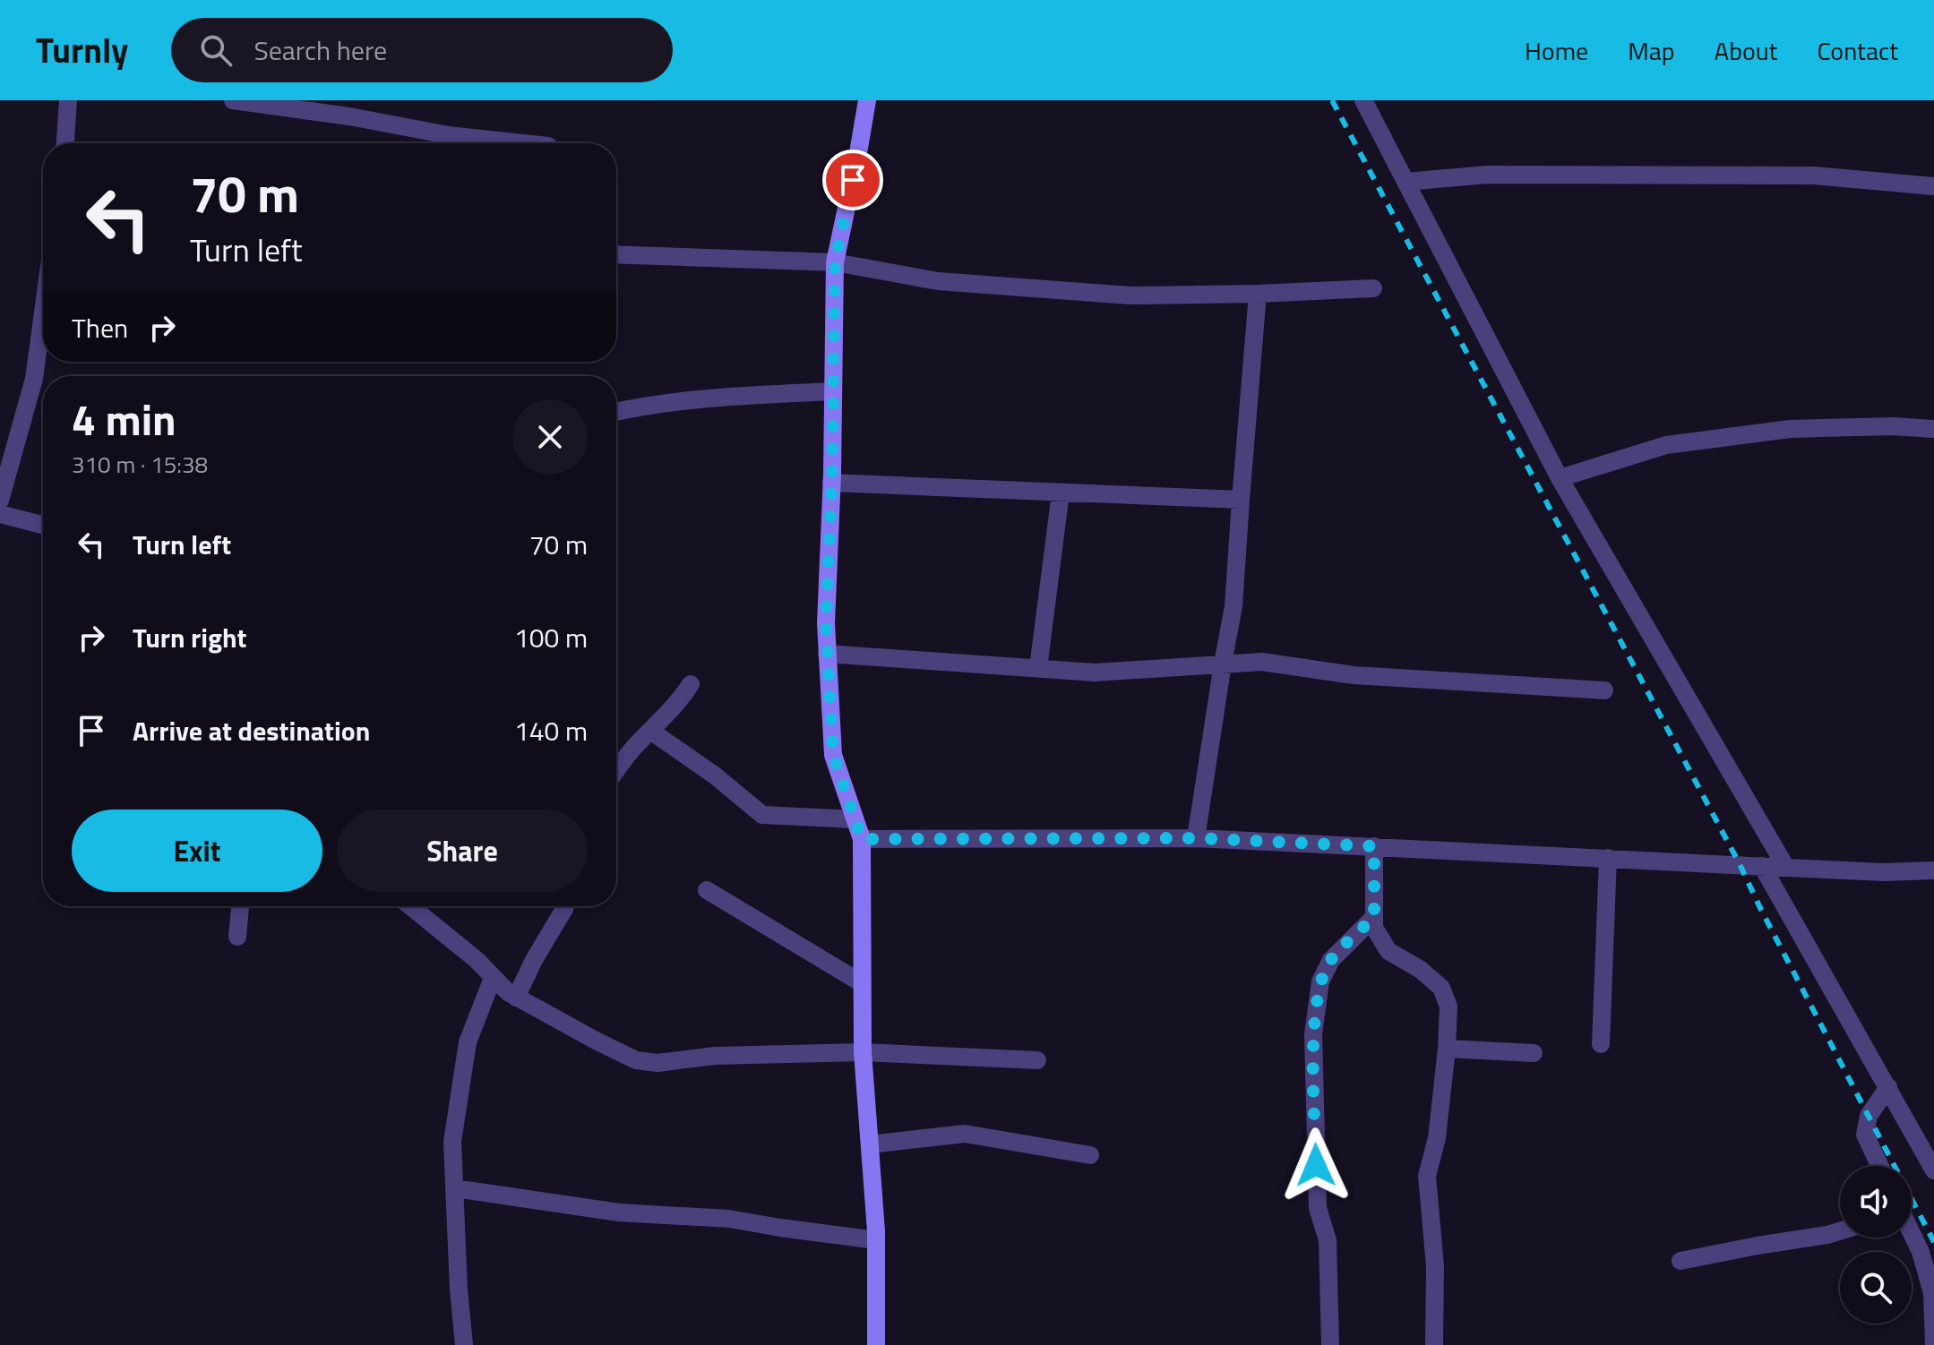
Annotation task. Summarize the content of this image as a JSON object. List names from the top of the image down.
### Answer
{
  "page": {
    "header": "Turnly",
    "search": "Search here",
    "nav": [
      "Home",
      "Map",
      "About",
      "Contact"
    ],
    "turn": ["70 m", "Turn left"],
    "then": "Then",
    "heading": ["4 min", "310 m · 15:38"],
    "list": [
      {
        "name": "Turn left",
        "value": "70 m"
      },
      {
        "name": "Turn right",
        "value": "100 m"
      },
      {
        "name": "Arrive at destination",
        "value": "140 m"
      }
    ],
    "buttons": ["Exit", "Share"]
  }
}
